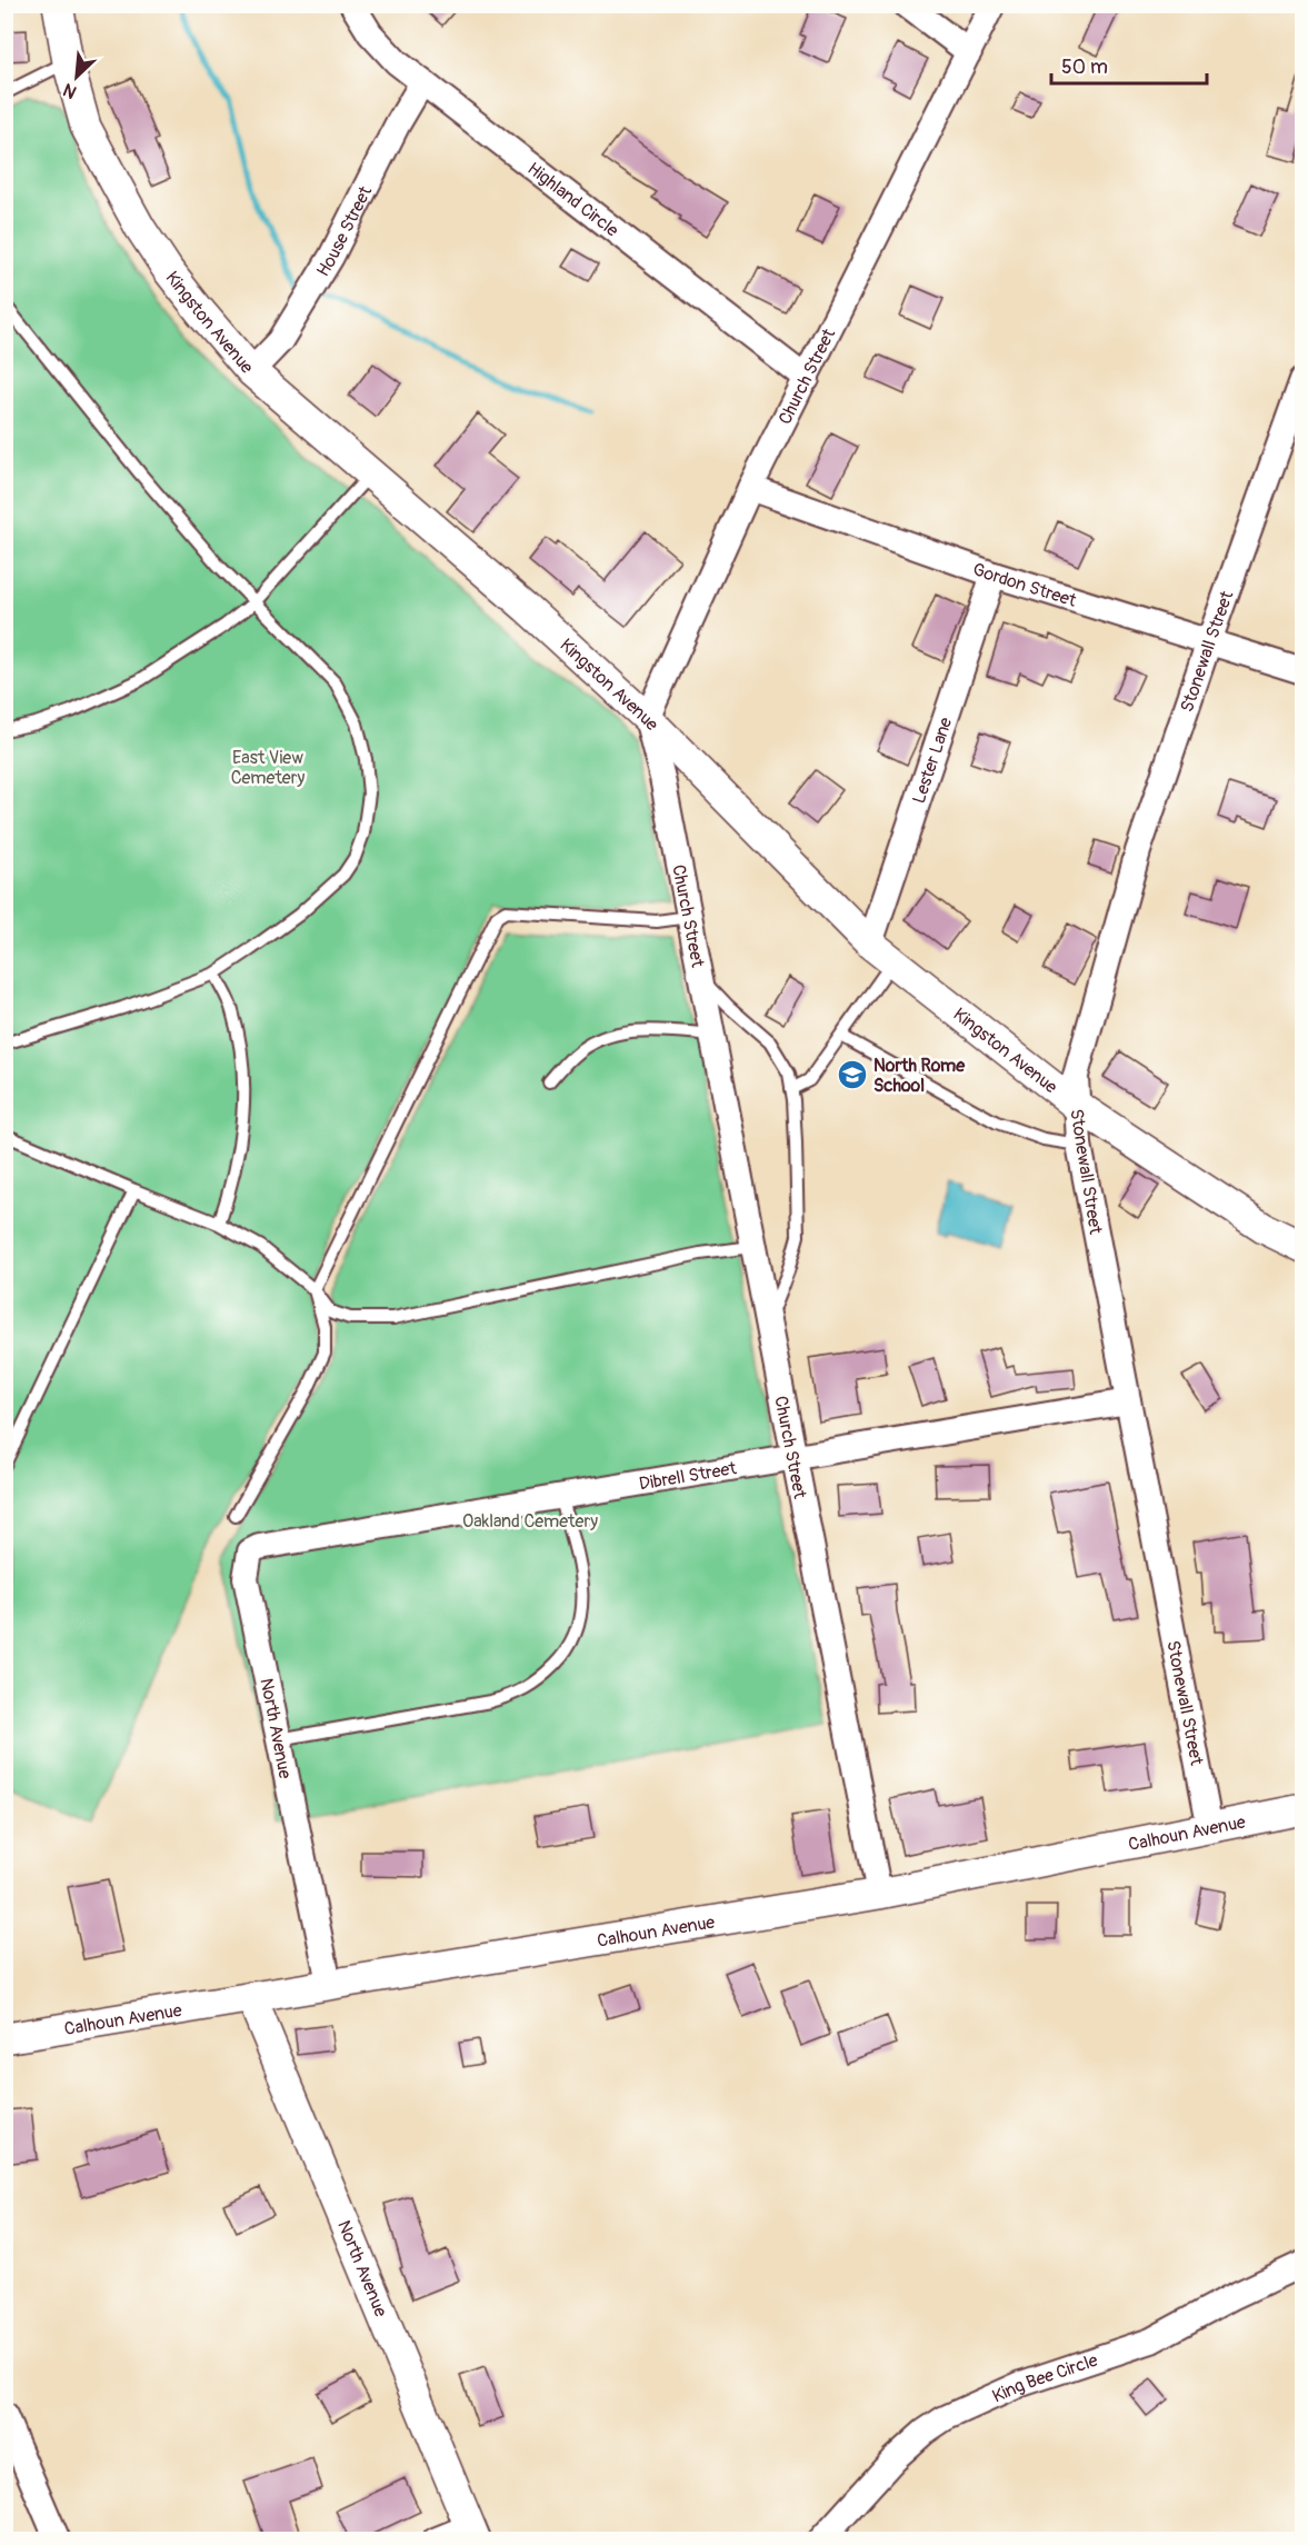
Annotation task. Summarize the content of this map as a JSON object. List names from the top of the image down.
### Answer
{
  "streets": {
    "street": [
      "Highland Circle",
      "House Street",
      "Kingston Avenue",
      "Church Street",
      "Gordon Street",
      "Stonewall Street",
      "Lester Lane",
      "Dibrell Street",
      "North Avenue",
      "Calhoun Avenue",
      "King Bee Circle"
    ]
  },
  "crossings": [
    ["Highland Circle", "House Street"],
    ["Highland Circle", "Church Street"],
    ["House Street", "Kingston Avenue"],
    ["Kingston Avenue", "Church Street"],
    ["Kingston Avenue", "Stonewall Street"],
    ["Kingston Avenue", "Lester Lane"],
    ["Church Street", "Gordon Street"],
    ["Church Street", "Dibrell Street"],
    ["Church Street", "Calhoun Avenue"],
    ["Gordon Street", "Stonewall Street"],
    ["Gordon Street", "Lester Lane"],
    ["Stonewall Street", "Dibrell Street"],
    ["Stonewall Street", "Calhoun Avenue"],
    ["Dibrell Street", "North Avenue"],
    ["North Avenue", "Calhoun Avenue"]
  ],
  "parks": ["East View Cemetery", "Oakland Cemetery"],
  "places": {
    "school or university": ["North Rome School"]
  },
  "scale_bar": "50 m",
  "north": "bottom left"
}
